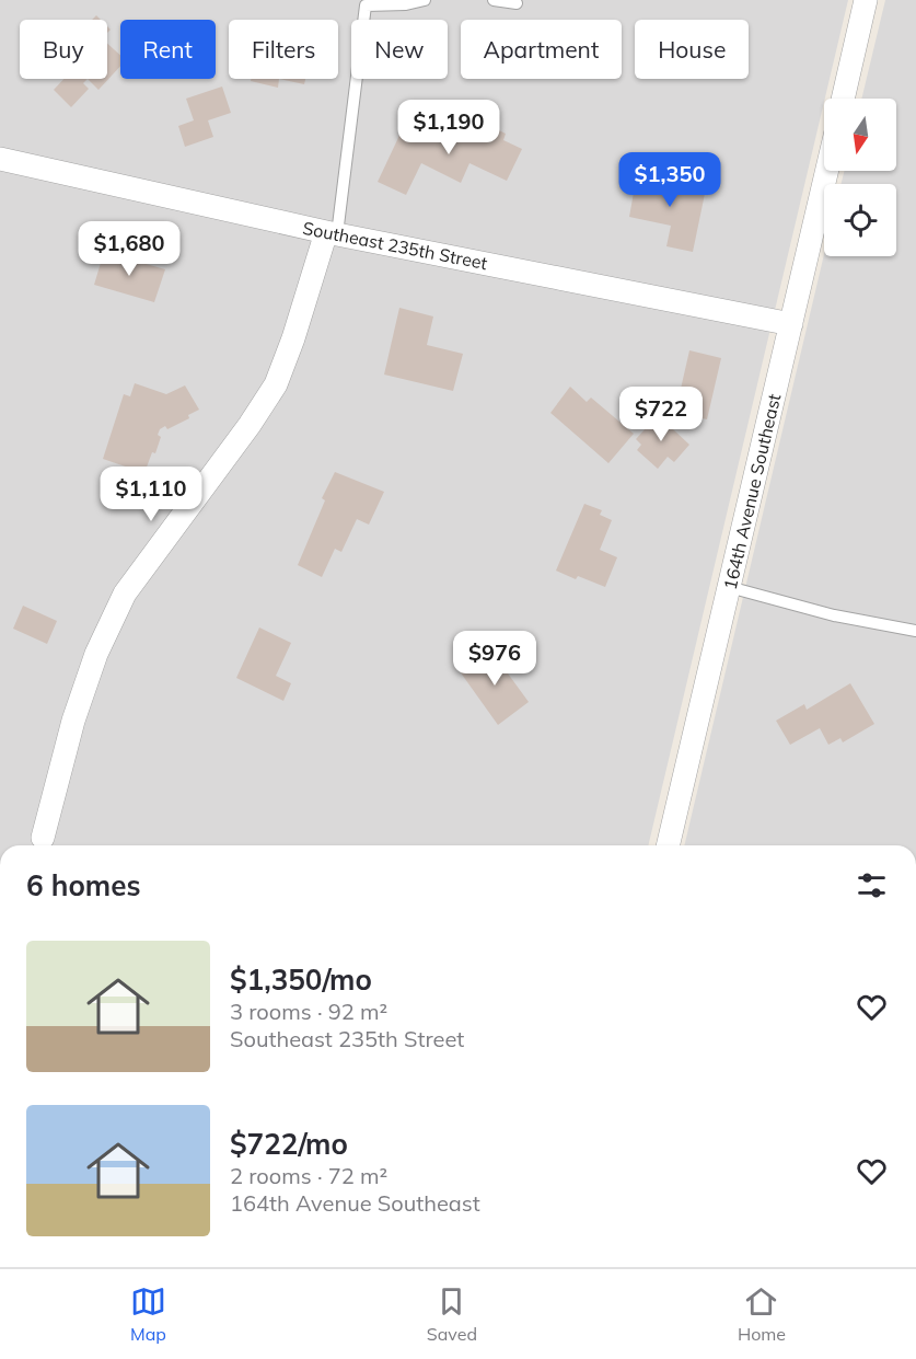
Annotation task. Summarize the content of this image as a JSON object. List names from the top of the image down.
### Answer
{
  "streets": {
    "street": ["Southeast 235th Street", "164th Avenue Southeast"]
  },
  "crossings": [
    ["Southeast 235th Street", "164th Avenue Southeast"]
  ],
  "north": "bottom",
  "page": {
    "chip": [
      "Buy",
      "Rent",
      "Filters",
      "New",
      "Apartment",
      "House"
    ],
    "price": [
      "$1,190",
      "$1,350",
      "$1,680",
      "$722",
      "$1,110",
      "$976"
    ],
    "heading": "6 homes",
    "list": [
      {
        "name": "$1,350/mo",
        "note": "3 rooms · 92 m² · Southeast 235th Street"
      },
      {
        "name": "$722/mo",
        "note": "2 rooms · 72 m² · 164th Avenue Southeast"
      }
    ],
    "tabs": ["Map", "Saved", "Home"]
  }
}
